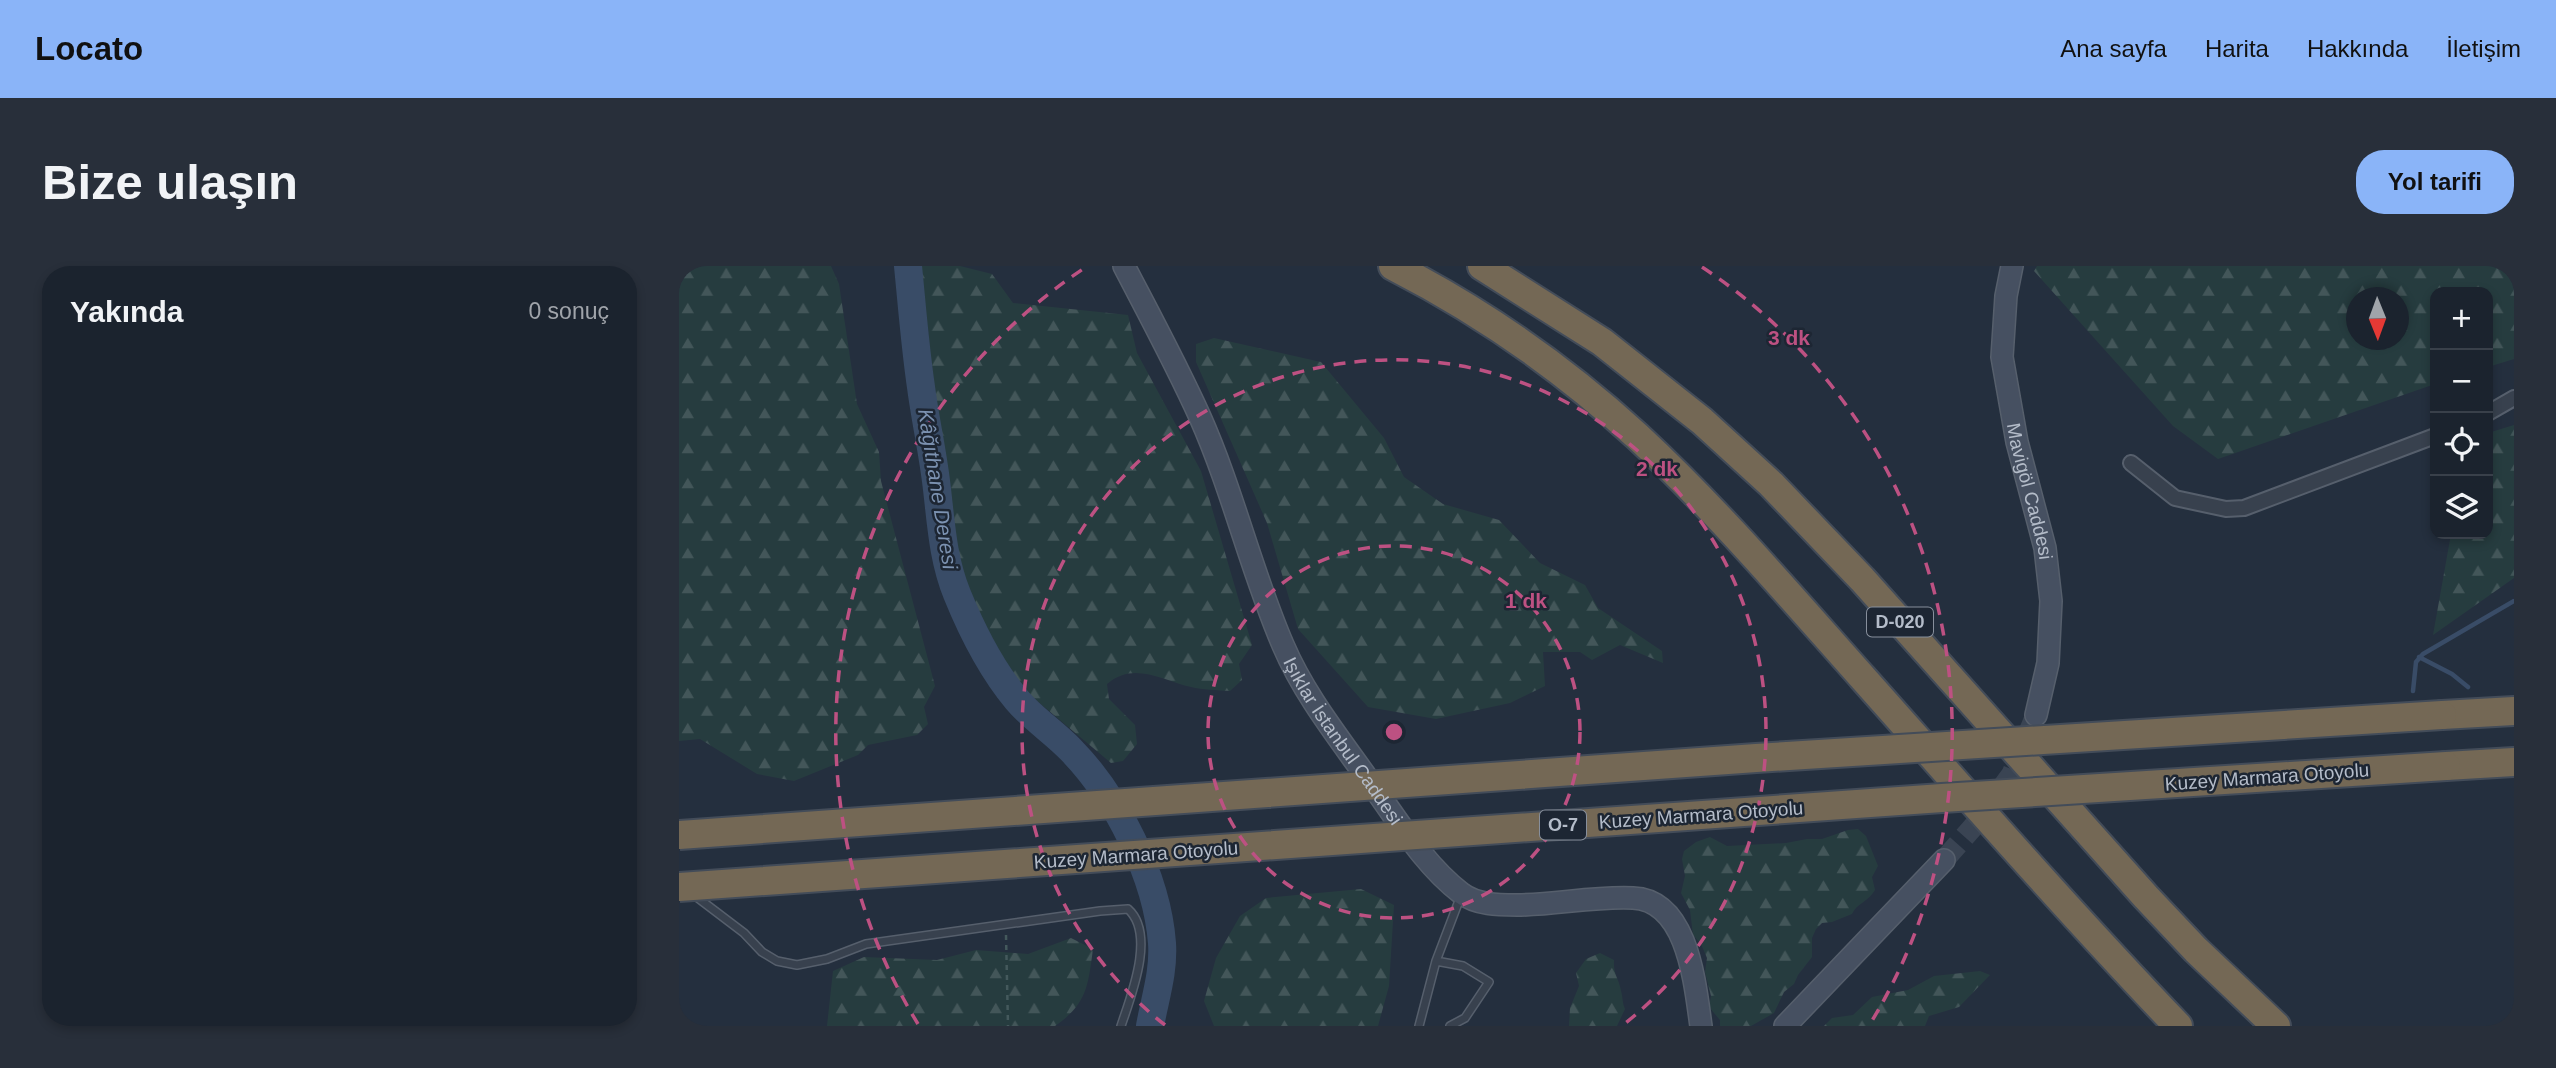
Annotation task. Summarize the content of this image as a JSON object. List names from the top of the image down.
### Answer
{
  "streets": {
    "highway": ["D-020", "Kuzey Marmara Otoyolu", "O-7"],
    "street": ["Mavigöl Caddesi", "Işıklar İstanbul Caddesi"]
  },
  "water": ["Kâğıthane Deresi"],
  "north": "bottom",
  "page": {
    "header": "Locato",
    "nav": [
      "Ana sayfa",
      "Harita",
      "Hakkında",
      "İletişim"
    ],
    "buttons": "Yol tarifi",
    "title": "Bize ulaşın",
    "heading": ["Yakında", "0 sonuç"],
    "map_buttons": ["+", "−"]
  },
  "rings": ["3 dk", "2 dk", "1 dk"]
}
